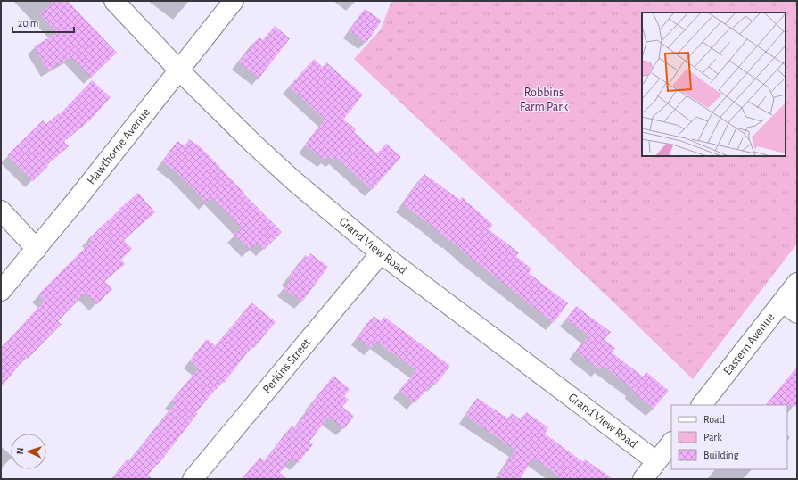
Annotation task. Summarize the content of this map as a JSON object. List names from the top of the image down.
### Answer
{
  "streets": {
    "street": [
      "Hawthorne Avenue",
      "Grand View Road",
      "Eastern Avenue",
      "Perkins Street"
    ]
  },
  "crossings": [
    ["Hawthorne Avenue", "Grand View Road"],
    ["Grand View Road", "Perkins Street"]
  ],
  "parks": ["Robbins Farm Park"],
  "legend": ["Road", "Park", "Building"],
  "scale_bar": "20 m",
  "north": "left"
}
